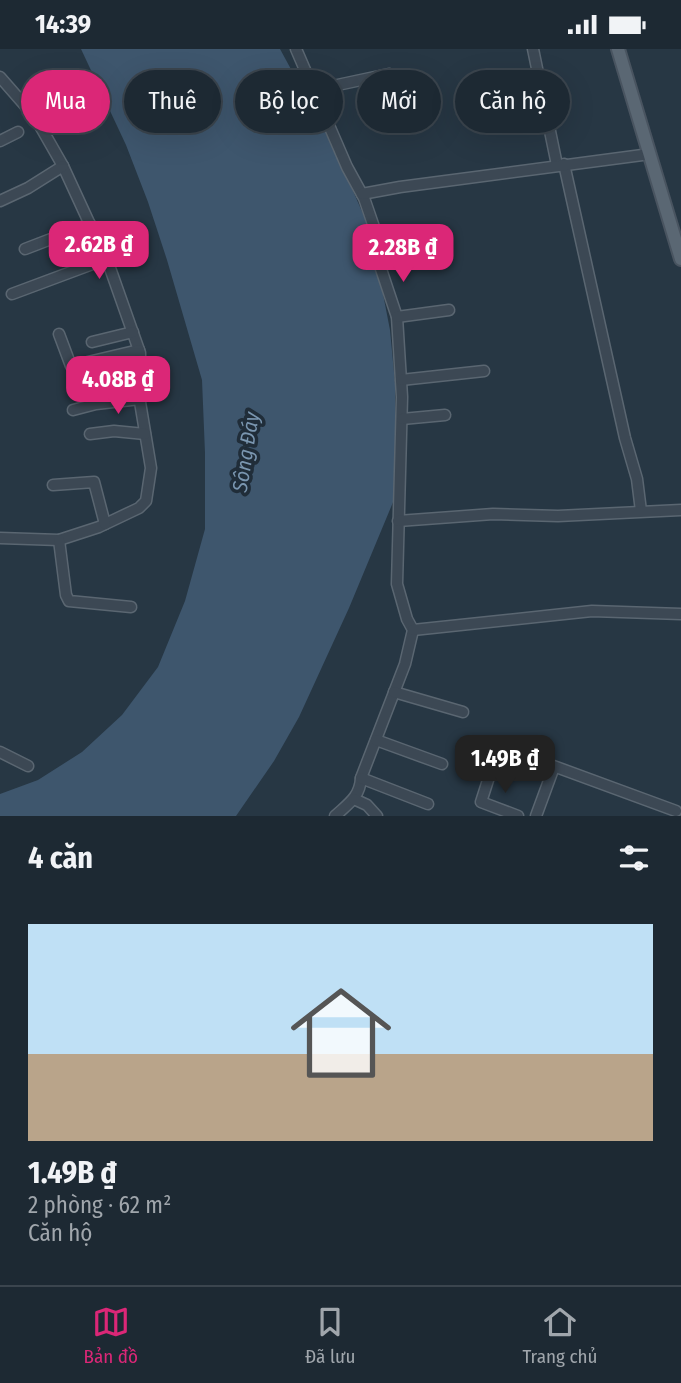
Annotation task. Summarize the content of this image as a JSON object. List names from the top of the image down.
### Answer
{
  "water": ["Sông Đáy"],
  "page": {
    "status": "14:39",
    "chip": [
      "Mua",
      "Thuê",
      "Bộ lọc",
      "Mới",
      "Căn hộ"
    ],
    "price": [
      "2.62B ₫",
      "2.28B ₫",
      "4.08B ₫",
      "1.49B ₫"
    ],
    "heading": "4 căn",
    "list": [
      {
        "name": "1.49B ₫",
        "note": "2 phòng · 62 m² · Căn hộ"
      }
    ],
    "tabs": ["Bản đồ", "Đã lưu", "Trang chủ"]
  }
}
